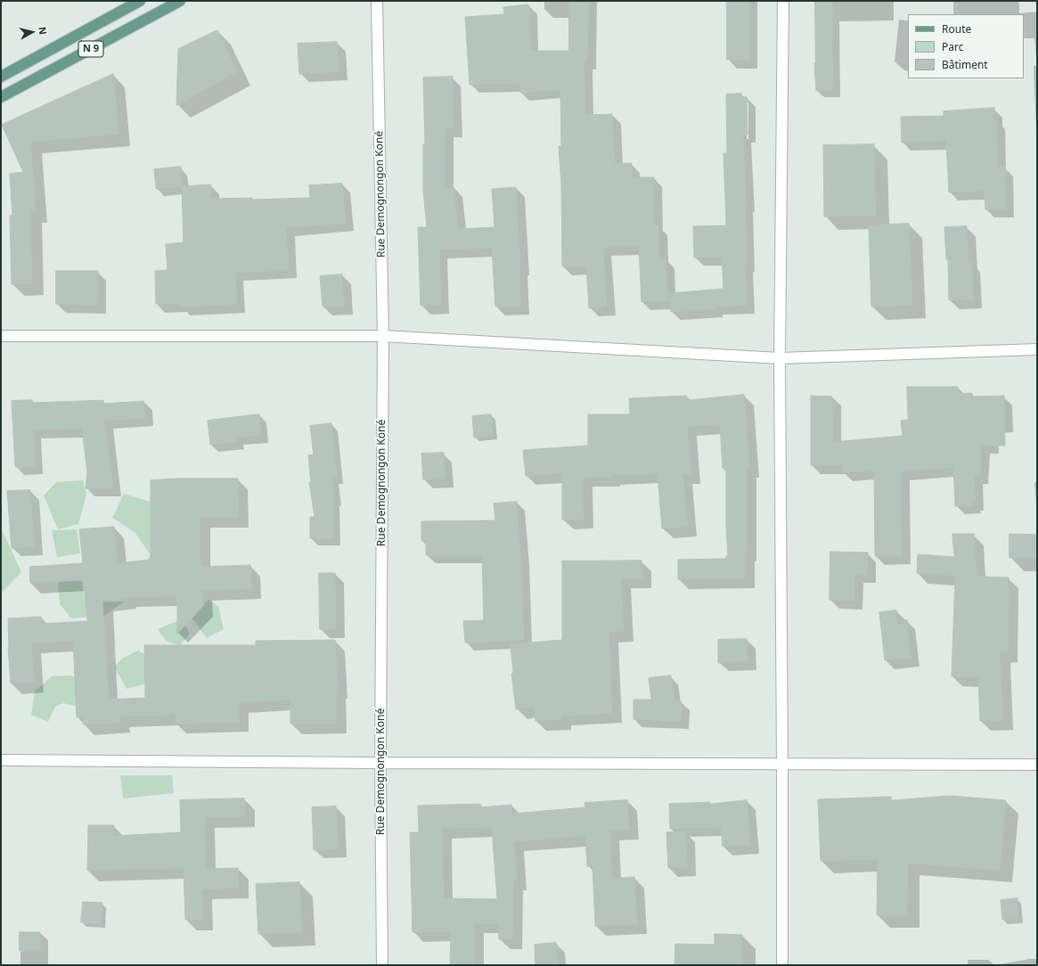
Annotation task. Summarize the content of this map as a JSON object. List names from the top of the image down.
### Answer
{
  "streets": {
    "main road": ["N 9"],
    "street": ["Rue Demognongon Koné"]
  },
  "legend": ["Route", "Parc", "Bâtiment"],
  "north": "right"
}
